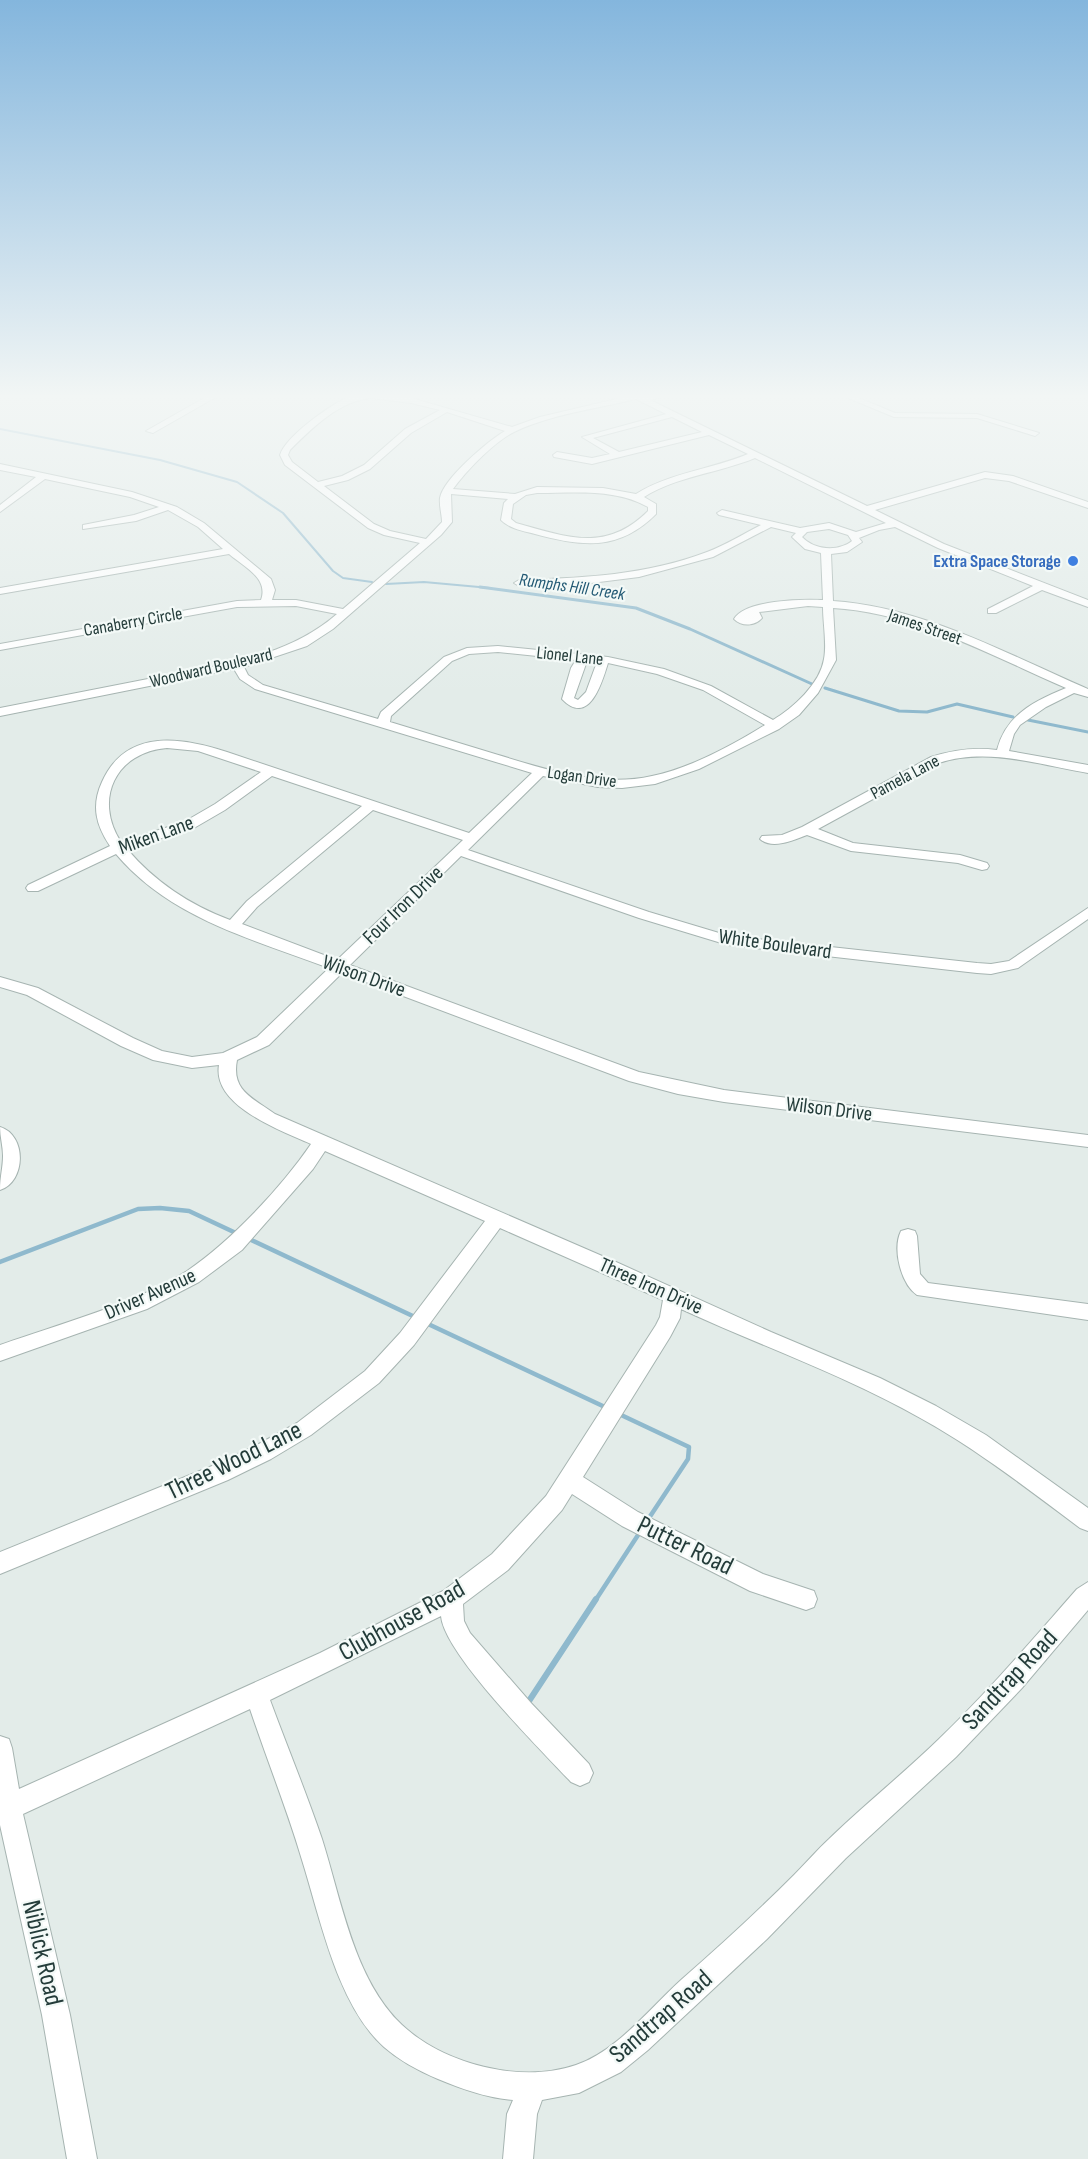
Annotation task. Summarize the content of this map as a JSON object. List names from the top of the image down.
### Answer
{
  "streets": {
    "street": [
      "Canaberry Circle",
      "James Street",
      "Lionel Lane",
      "Woodward Boulevard",
      "Logan Drive",
      "Pamela Lane",
      "Miken Lane",
      "Four Iron Drive",
      "White Boulevard",
      "Wilson Drive",
      "Three Iron Drive",
      "Driver Avenue",
      "Three Wood Lane",
      "Putter Road",
      "Clubhouse Road",
      "Sandtrap Road",
      "Niblick Road"
    ]
  },
  "crossings": [
    ["Canaberry Circle", "Woodward Boulevard"],
    ["James Street", "Logan Drive"],
    ["Lionel Lane", "Logan Drive"],
    ["Woodward Boulevard", "Logan Drive"],
    ["Logan Drive", "Four Iron Drive"],
    ["Miken Lane", "Wilson Drive"],
    ["Four Iron Drive", "White Boulevard"],
    ["Four Iron Drive", "Wilson Drive"],
    ["Four Iron Drive", "Three Iron Drive"],
    ["Three Iron Drive", "Driver Avenue"],
    ["Three Iron Drive", "Three Wood Lane"],
    ["Three Iron Drive", "Clubhouse Road"],
    ["Putter Road", "Clubhouse Road"],
    ["Clubhouse Road", "Sandtrap Road"],
    ["Clubhouse Road", "Niblick Road"]
  ],
  "water": ["Rumphs Hill Creek"],
  "places": ["Extra Space Storage"]
}
